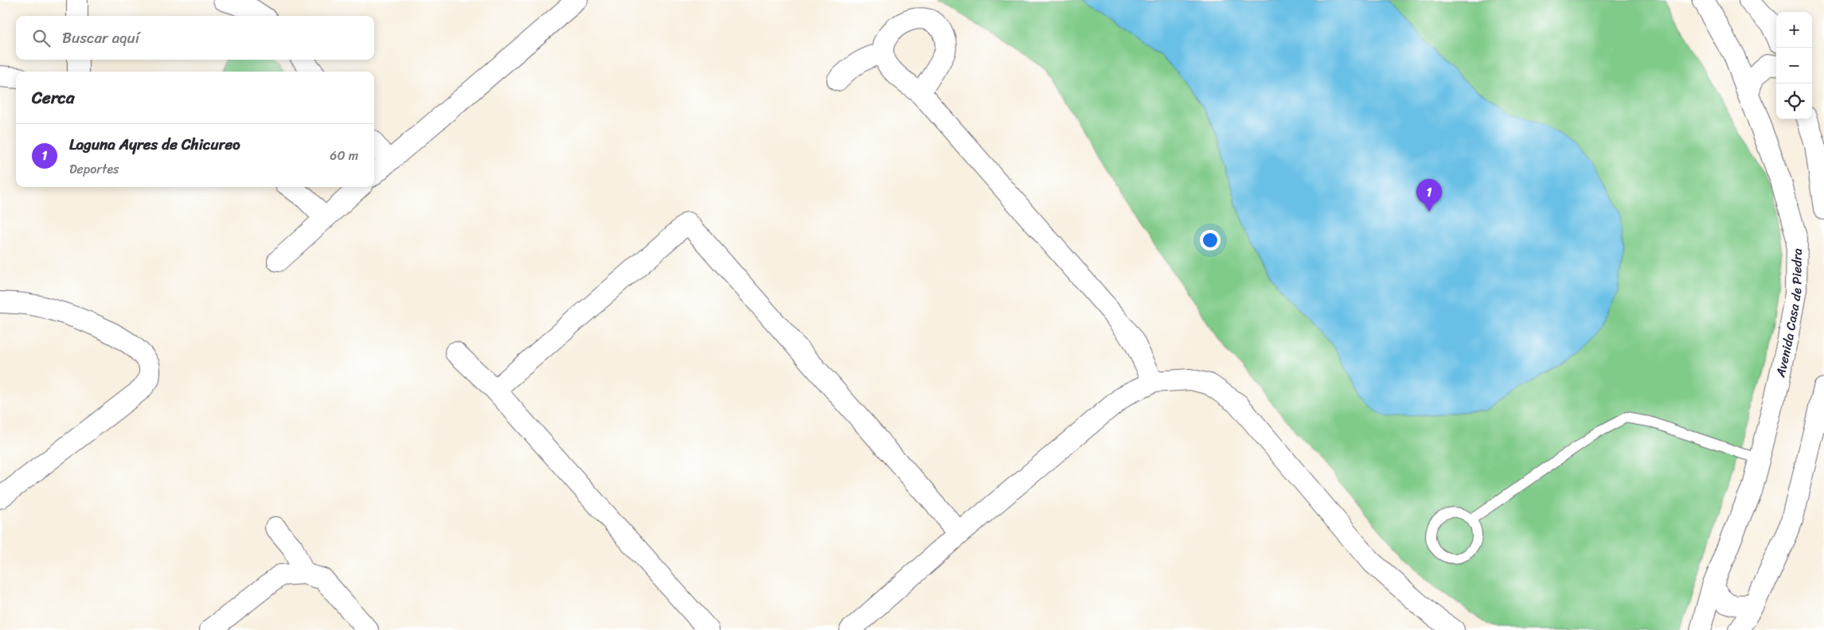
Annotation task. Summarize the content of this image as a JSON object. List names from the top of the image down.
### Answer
{
  "streets": {
    "street": ["Avenida Casa de Piedra"]
  },
  "page": {
    "map_buttons": ["+", "−"],
    "search": "Buscar aquí",
    "heading": "Cerca",
    "list": [
      {
        "mark": "1",
        "name": "Laguna Ayres de Chicureo",
        "note": "Deportes",
        "value": "60 m"
      }
    ],
    "pins": "1"
  }
}
